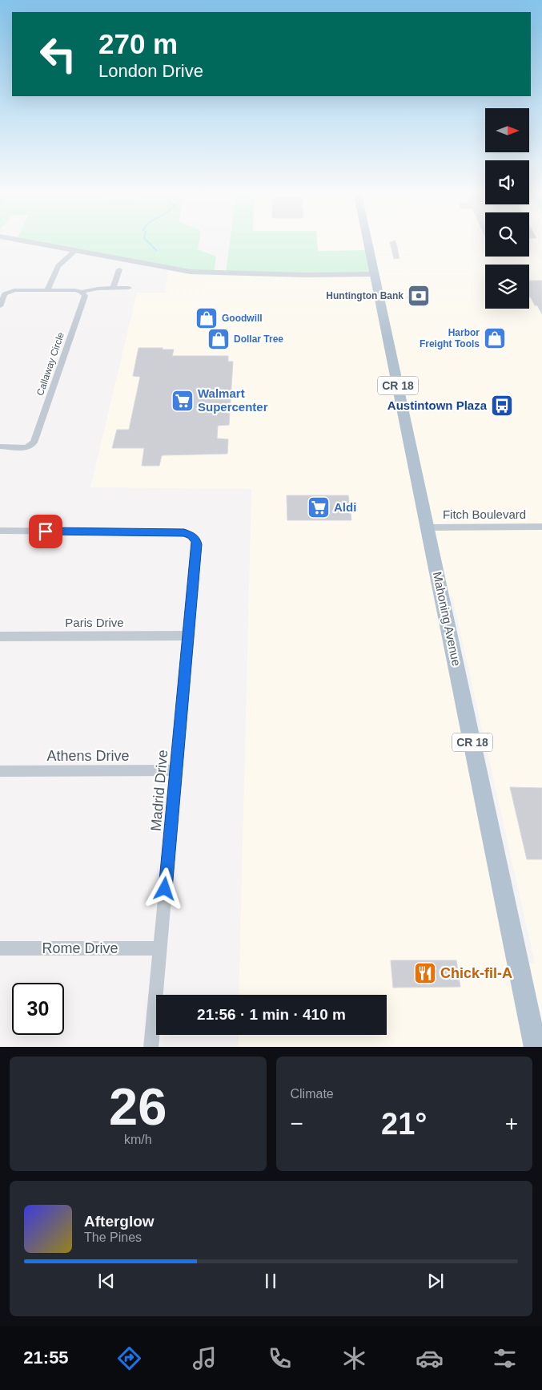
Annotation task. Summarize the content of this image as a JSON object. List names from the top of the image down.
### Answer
{
  "streets": {
    "main road": ["CR 18", "Mahoning Avenue"],
    "street": [
      "Callaway Circle",
      "Fitch Boulevard",
      "Paris Drive",
      "Athens Drive",
      "Madrid Drive",
      "Rome Drive"
    ]
  },
  "crossings": [
    ["Fitch Boulevard", "Mahoning Avenue"],
    ["Paris Drive", "Madrid Drive"],
    ["Athens Drive", "Madrid Drive"],
    ["Madrid Drive", "Rome Drive"]
  ],
  "places": {
    "bank": ["Huntington Bank"],
    "shop": ["Goodwill", "Harbor Freight Tools", "Dollar Tree"],
    "supermarket": ["Walmart Supercenter", "Aldi"],
    "bus stop": ["Austintown Plaza"],
    "restaurant": ["Chick-fil-A"]
  },
  "north": "right",
  "page": {
    "turn": ["270 m", "London Drive"],
    "limit": "30",
    "trip": "21:56 · 1 min · 410 m",
    "tile": [
      ["26", "km/h"],
      "Climate"
    ],
    "heat": ["−", "21°", "+"],
    "song": ["Afterglow", "The Pines"],
    "tabs": "21:55"
  }
}
